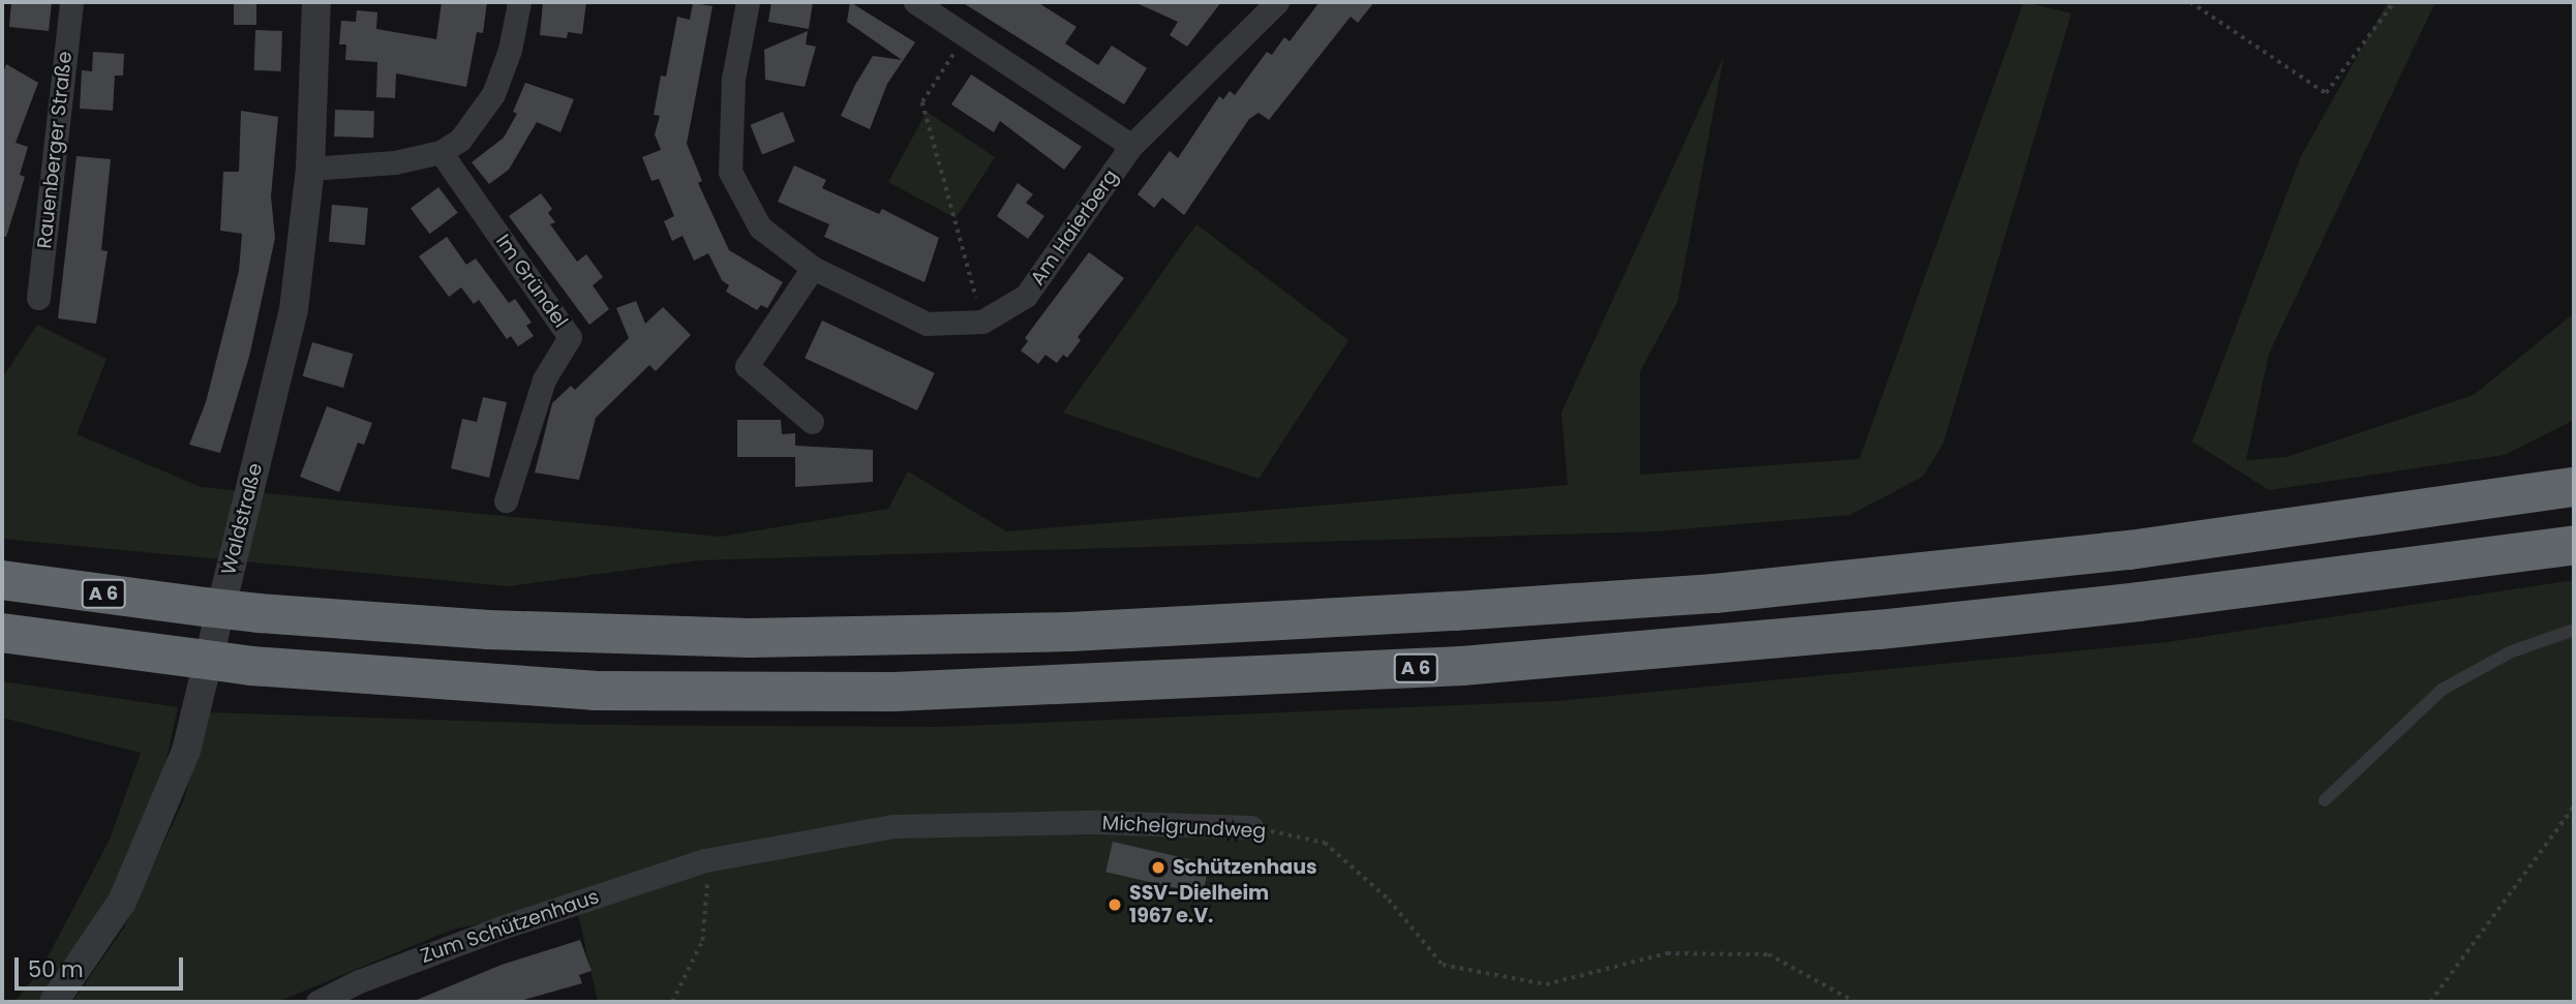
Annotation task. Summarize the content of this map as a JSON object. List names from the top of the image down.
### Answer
{
  "streets": {
    "highway": ["A 6"],
    "street": [
      "Rauenberger Straße",
      "Am Haierberg",
      "Im Gründel",
      "Waldstraße",
      "Michelgrundweg",
      "Zum Schützenhaus"
    ]
  },
  "crossings": [
    ["Michelgrundweg", "Zum Schützenhaus"]
  ],
  "places": ["Schützenhaus", "SSV-Dielheim 1967 e.V."],
  "scale_bar": "50 m"
}
